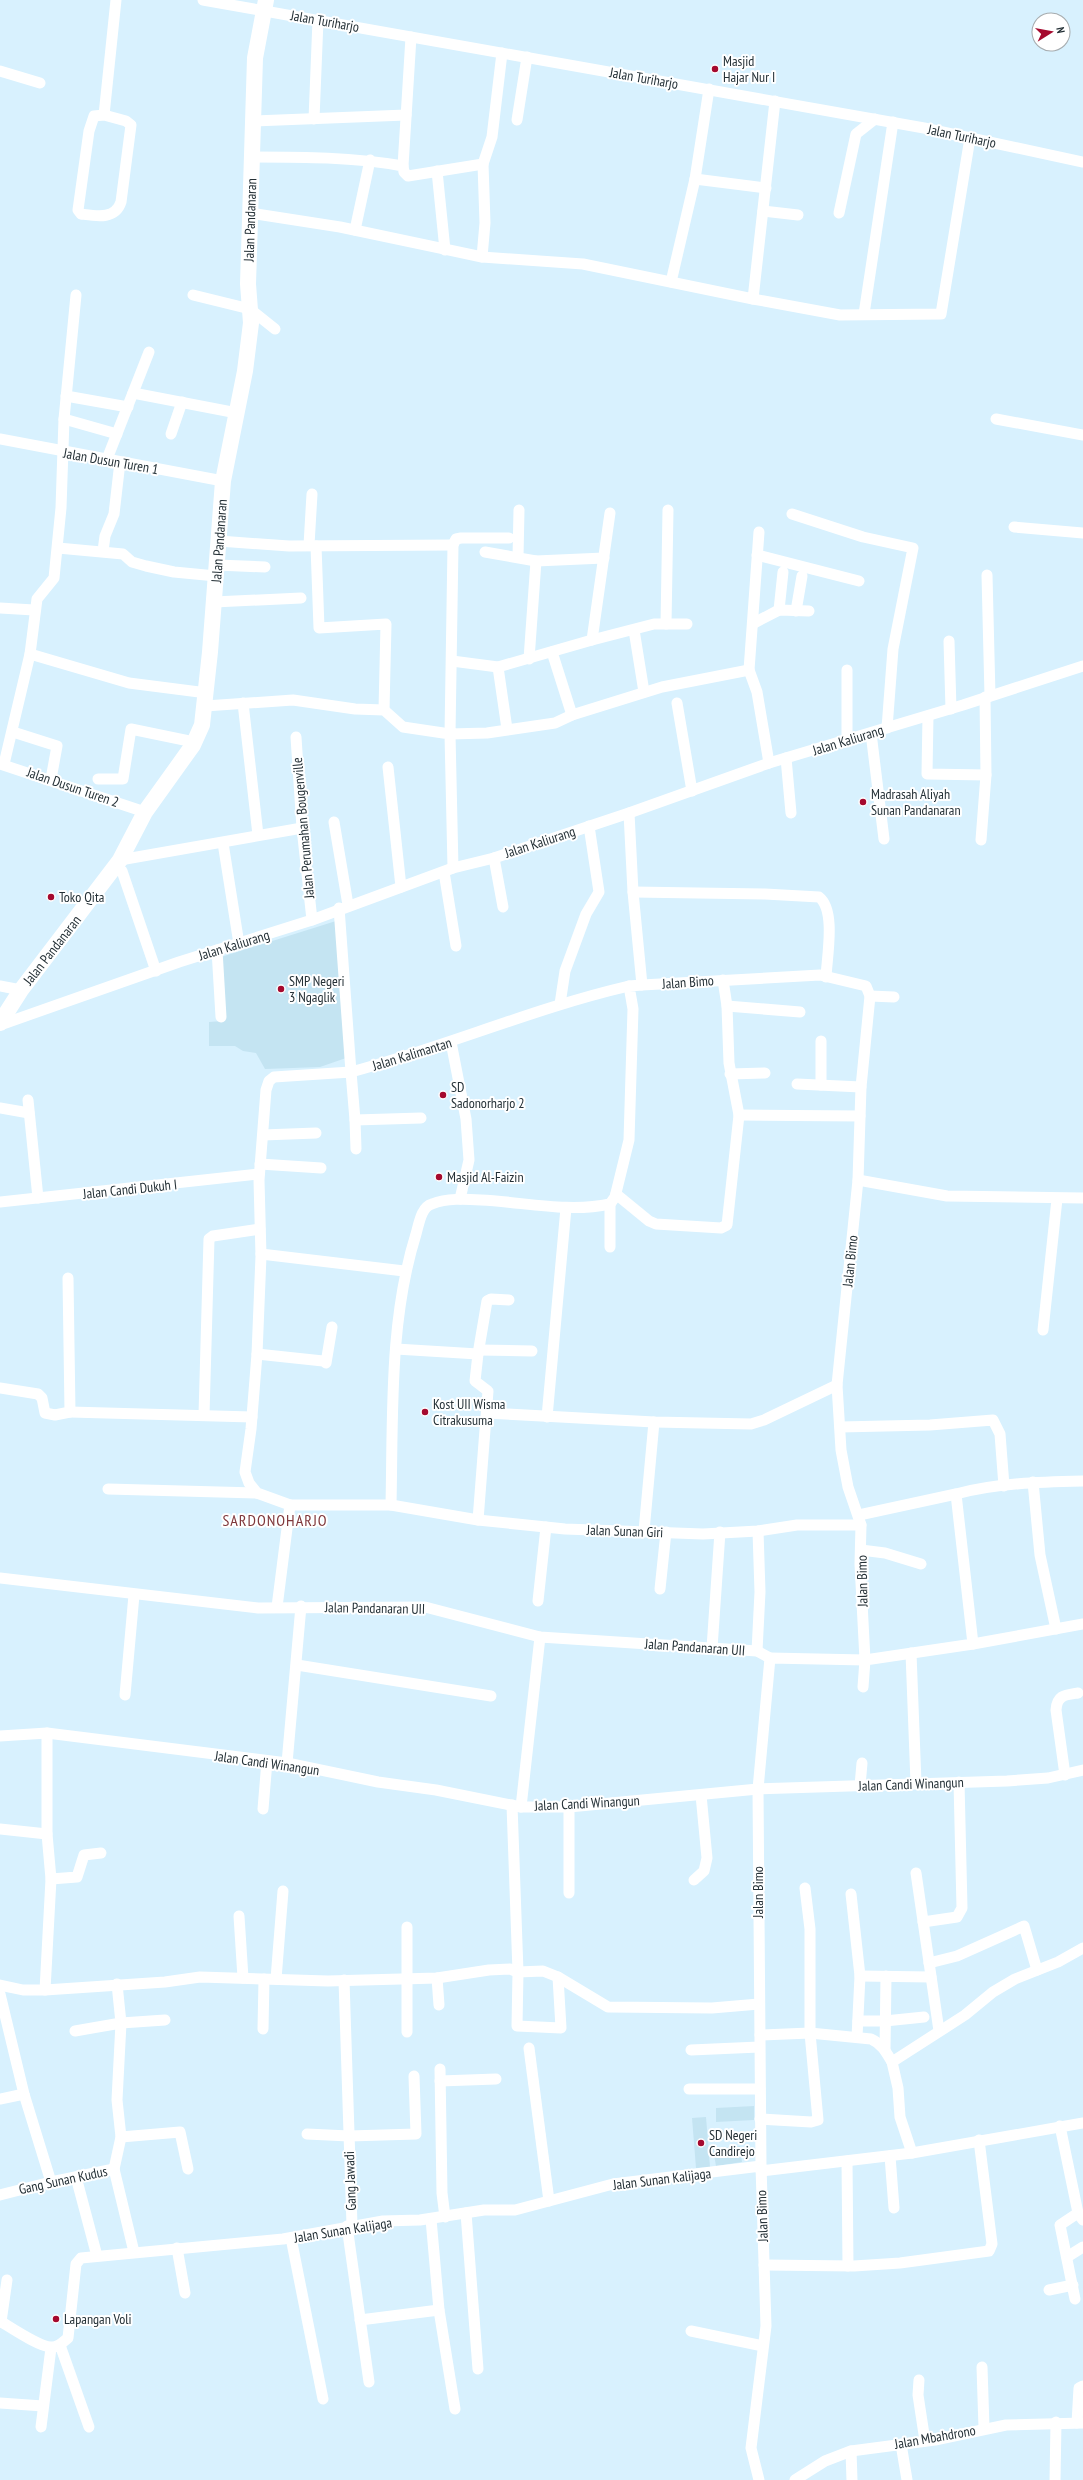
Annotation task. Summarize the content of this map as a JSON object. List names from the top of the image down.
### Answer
{
  "streets": {
    "main road": ["Jalan Pandanaran"],
    "street": [
      "Jalan Turiharjo",
      "Jalan Dusun Turen 1",
      "Jalan Kaliurang",
      "Jalan Dusun Turen 2",
      "Jalan Perumahan Bougenville",
      "Jalan Bimo",
      "Jalan Kalimantan",
      "Jalan Candi Dukuh I",
      "Jalan Sunan Giri",
      "Jalan Pandanaran UII",
      "Jalan Candi Winangun",
      "Jalan Sunan Kalijaga",
      "Gang Sunan Kudus",
      "Gang Jawadi",
      "Jalan Mbahdrono"
    ]
  },
  "crossings": [
    ["Jalan Turiharjo", "Jalan Pandanaran"],
    ["Jalan Pandanaran", "Jalan Dusun Turen 1"],
    ["Jalan Pandanaran", "Jalan Kaliurang"],
    ["Jalan Pandanaran", "Jalan Dusun Turen 2"],
    ["Jalan Kaliurang", "Jalan Perumahan Bougenville"],
    ["Jalan Kaliurang", "Jalan Bimo"],
    ["Jalan Kaliurang", "Jalan Kalimantan"],
    ["Jalan Bimo", "Jalan Kalimantan"],
    ["Jalan Bimo", "Jalan Sunan Giri"],
    ["Jalan Bimo", "Jalan Pandanaran UII"],
    ["Jalan Bimo", "Jalan Candi Winangun"],
    ["Jalan Bimo", "Jalan Sunan Kalijaga"],
    ["Jalan Sunan Kalijaga", "Gang Sunan Kudus"],
    ["Jalan Sunan Kalijaga", "Gang Jawadi"]
  ],
  "districts": ["SARDONOHARJO"],
  "places": [
    "Masjid Hajar Nur I",
    "Madrasah Aliyah Sunan Pandanaran",
    "Toko Qita",
    "SMP Negeri 3 Ngaglik",
    "SD Sadonorharjo 2",
    "Masjid Al-Faizin",
    "Kost UII Wisma Citrakusuma",
    "SD Negeri Candirejo",
    "Lapangan Voli"
  ],
  "north": "right"
}
